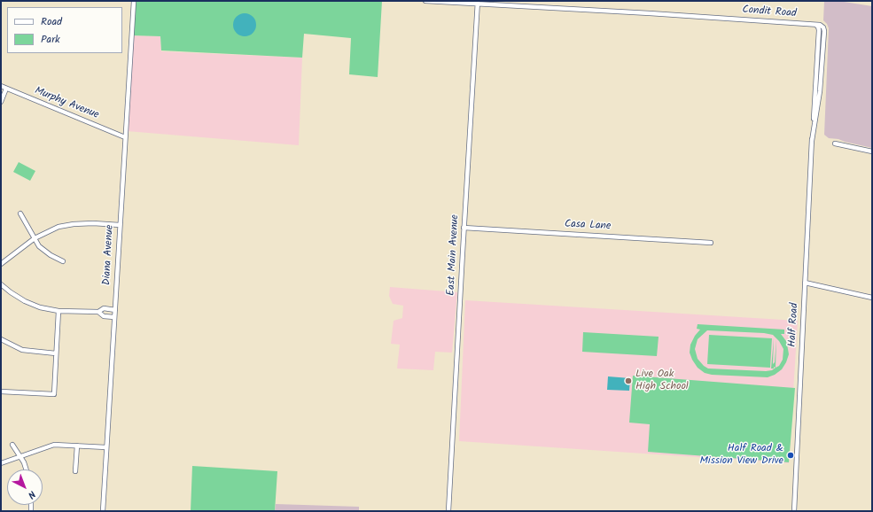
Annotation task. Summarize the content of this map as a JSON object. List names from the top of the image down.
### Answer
{
  "streets": {
    "street": [
      "Condit Road",
      "Murphy Avenue",
      "Casa Lane",
      "Diana Avenue",
      "East Main Avenue",
      "Half Road"
    ]
  },
  "crossings": [
    ["Condit Road", "East Main Avenue"],
    ["Condit Road", "Half Road"],
    ["Murphy Avenue", "Diana Avenue"],
    ["Casa Lane", "East Main Avenue"]
  ],
  "places": ["Live Oak High School", "Half Road & Mission View Drive"],
  "legend": ["Road", "Park"],
  "north": "bottom right"
}
